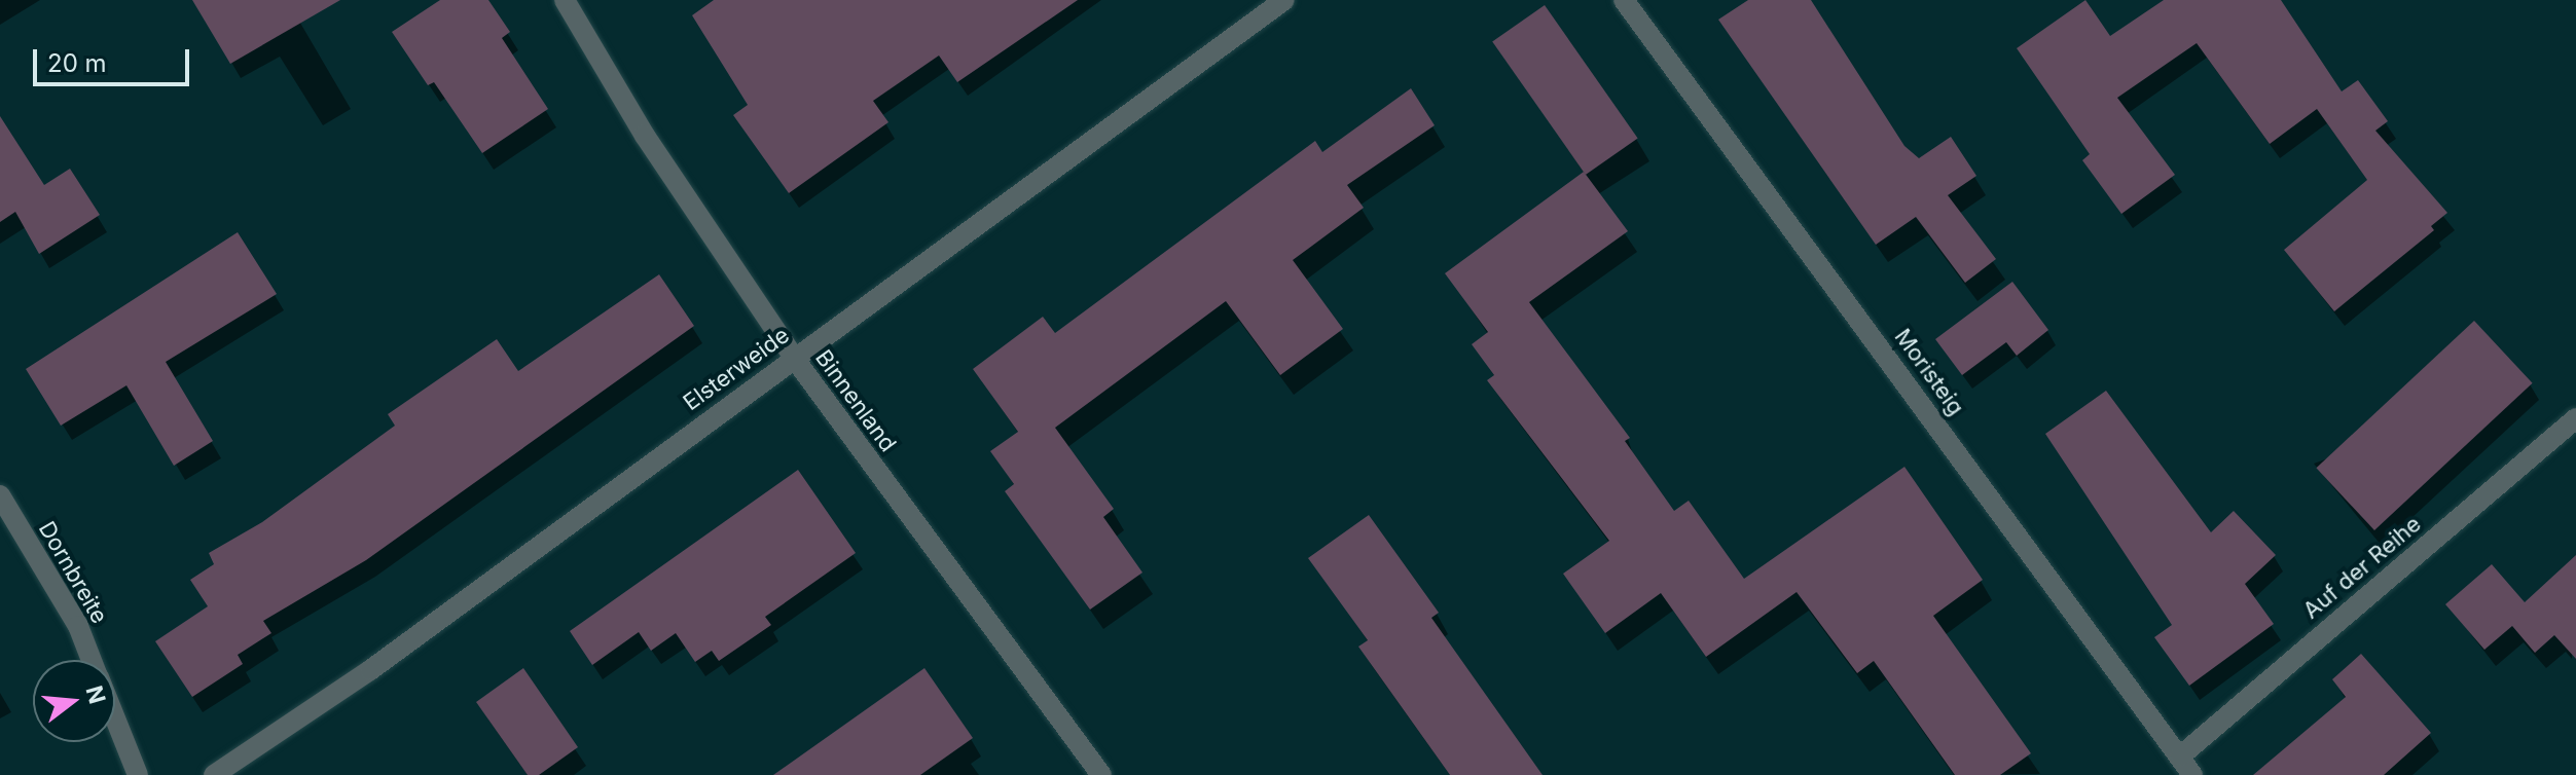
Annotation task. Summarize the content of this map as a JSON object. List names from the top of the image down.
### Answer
{
  "streets": {
    "street": [
      "Elsterweide",
      "Moristeig",
      "Binnenland",
      "Auf der Reihe",
      "Dornbreite"
    ]
  },
  "crossings": [
    ["Elsterweide", "Binnenland"],
    ["Moristeig", "Auf der Reihe"]
  ],
  "scale_bar": "20 m",
  "north": "right"
}
